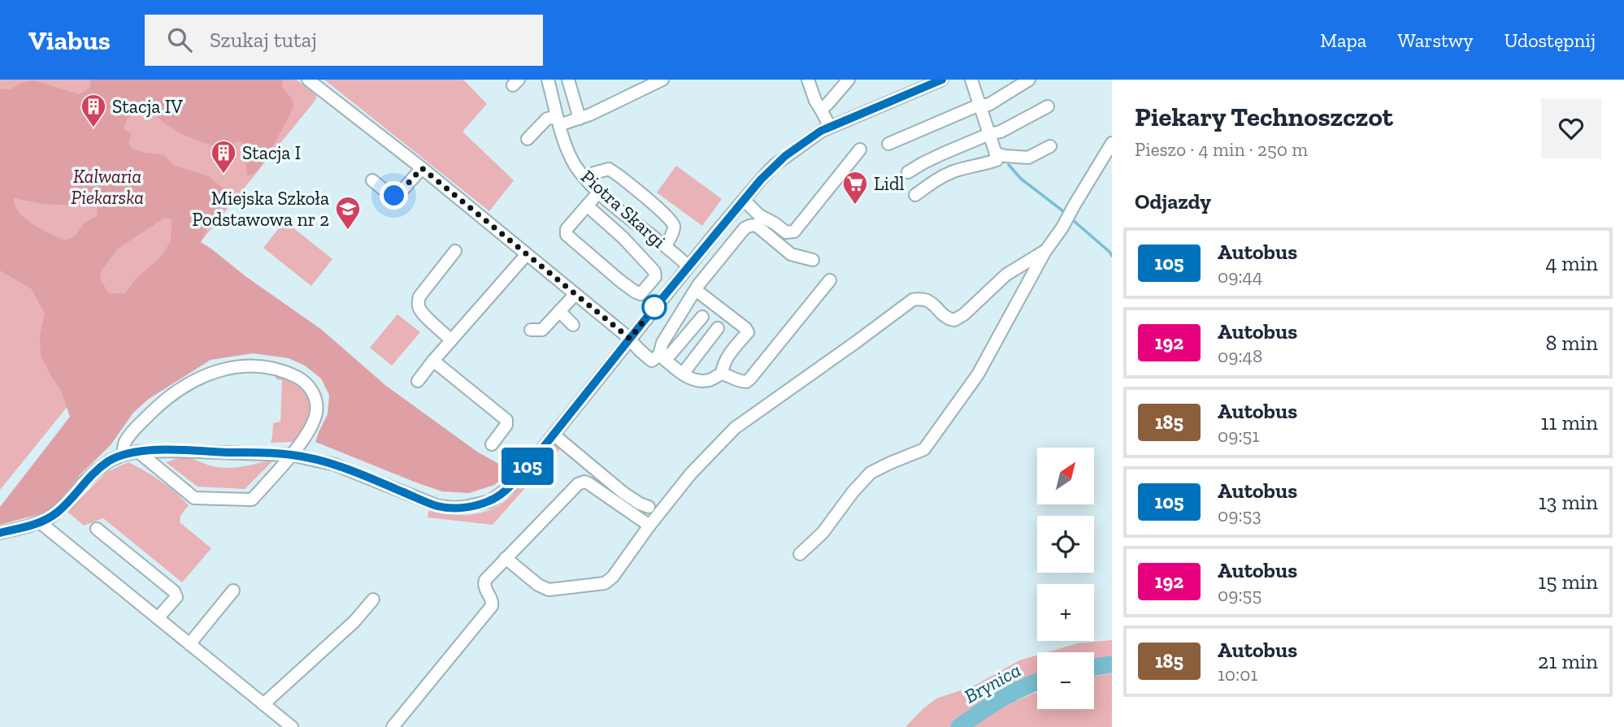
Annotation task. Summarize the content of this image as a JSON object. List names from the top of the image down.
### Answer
{
  "streets": {
    "street": ["Piotra Skargi"]
  },
  "water": ["Brynica"],
  "parks": ["Kalwaria Piekarska"],
  "places": {
    "building": ["Stacja IV", "Stacja I"],
    "supermarket": ["Lidl"],
    "school or university": ["Miejska Szkoła Podstawowa nr 2"]
  },
  "lines": ["bus line 105"],
  "north": "top right",
  "page": {
    "header": "Viabus",
    "search": "Szukaj tutaj",
    "nav": ["Mapa", "Warstwy", "Udostępnij"],
    "on_map": "105",
    "heading": [
      ["Piekary Technoszczot", "Pieszo · 4 min · 250 m"],
      "Odjazdy"
    ],
    "list": [
      {
        "mark": "105",
        "name": "Autobus",
        "note": "09:44",
        "value": "4 min"
      },
      {
        "mark": "192",
        "name": "Autobus",
        "note": "09:48",
        "value": "8 min"
      },
      {
        "mark": "185",
        "name": "Autobus",
        "note": "09:51",
        "value": "11 min"
      },
      {
        "mark": "105",
        "name": "Autobus",
        "note": "09:53",
        "value": "13 min"
      },
      {
        "mark": "192",
        "name": "Autobus",
        "note": "09:55",
        "value": "15 min"
      },
      {
        "mark": "185",
        "name": "Autobus",
        "note": "10:01",
        "value": "21 min"
      }
    ],
    "map_buttons": ["+", "−"]
  }
}
